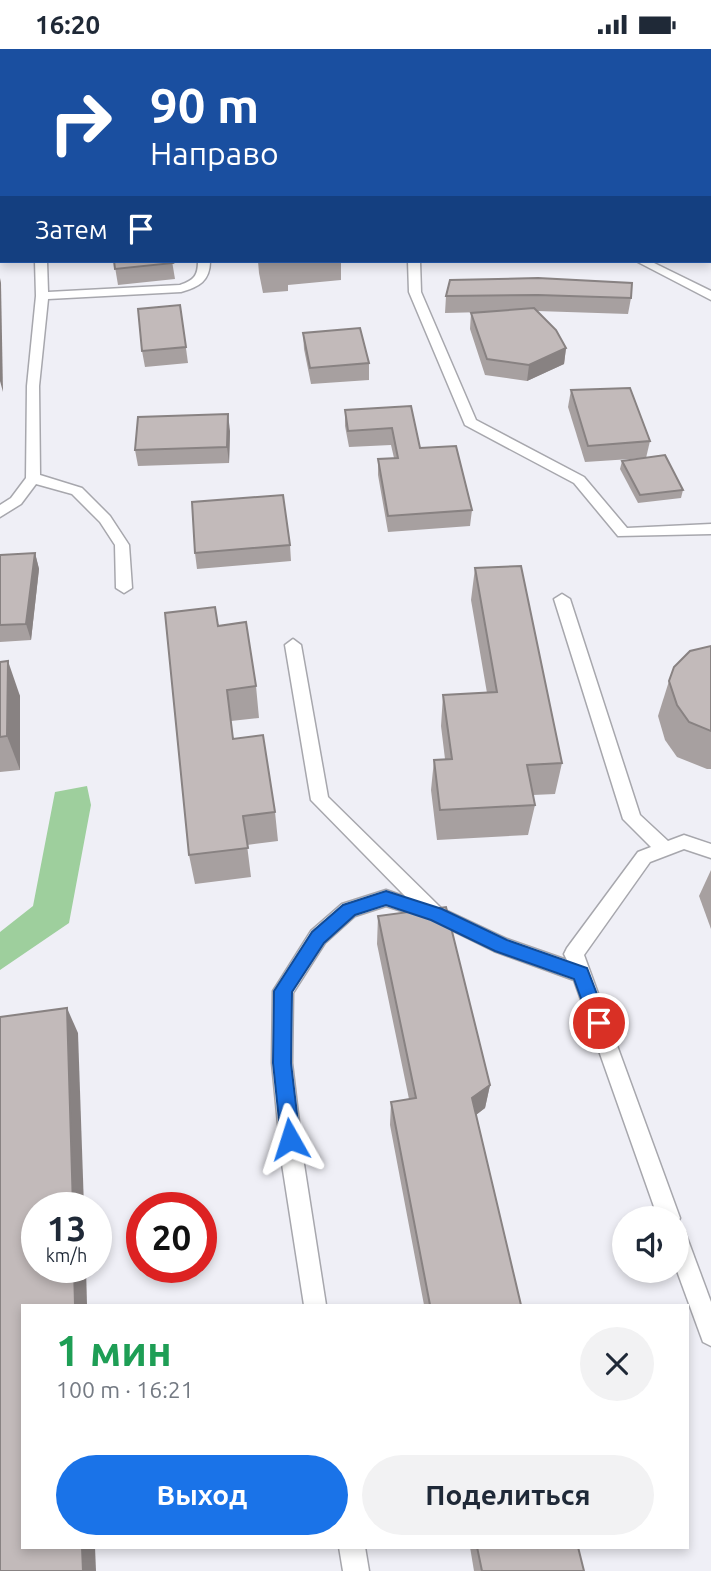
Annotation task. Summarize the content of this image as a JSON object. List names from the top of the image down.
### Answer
{
  "page": {
    "status": "16:20",
    "turn": ["90 m", "Направо"],
    "then": "Затем",
    "speed": "13 km/h",
    "limit": "20",
    "heading": ["1 мин", "100 m · 16:21"],
    "buttons": ["Выход", "Поделиться"]
  }
}
